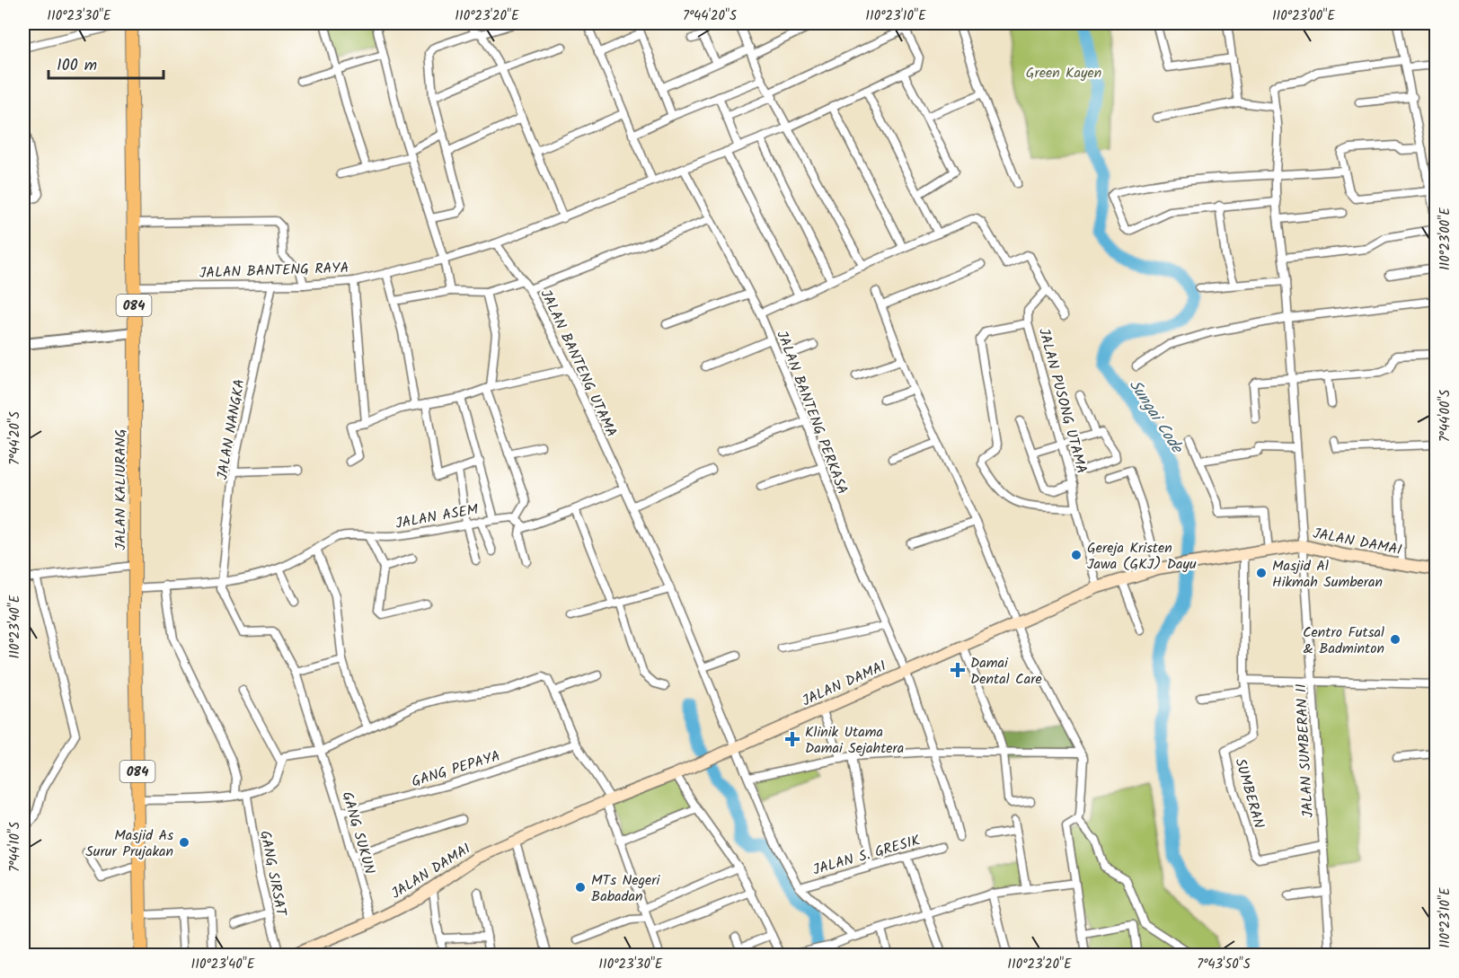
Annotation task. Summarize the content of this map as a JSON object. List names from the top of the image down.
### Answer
{
  "streets": {
    "main road": ["084", "JALAN KALIURANG", "JALAN DAMAI"],
    "street": [
      "JALAN BANTENG RAYA",
      "JALAN BANTENG UTAMA",
      "JALAN PUSONG UTAMA",
      "JALAN BANTENG PERKASA",
      "JALAN NANGKA",
      "JALAN ASEM",
      "JALAN SUMBERAN II",
      "GANG PEPAYA",
      "SUMBERAN",
      "GANG SUKUN",
      "JALAN S. GRESIK",
      "GANG SIRSAT"
    ]
  },
  "crossings": [
    ["JALAN BANTENG RAYA", "JALAN NANGKA"],
    ["JALAN BANTENG RAYA", "JALAN KALIURANG"],
    ["JALAN BANTENG UTAMA", "JALAN DAMAI"],
    ["JALAN BANTENG UTAMA", "JALAN S. GRESIK"],
    ["JALAN PUSONG UTAMA", "JALAN DAMAI"],
    ["JALAN BANTENG PERKASA", "JALAN DAMAI"],
    ["JALAN NANGKA", "JALAN ASEM"],
    ["JALAN NANGKA", "GANG SUKUN"],
    ["JALAN KALIURANG", "JALAN ASEM"],
    ["JALAN ASEM", "GANG SUKUN"],
    ["JALAN DAMAI", "JALAN SUMBERAN II"],
    ["JALAN DAMAI", "SUMBERAN"],
    ["JALAN DAMAI", "GANG SUKUN"],
    ["JALAN SUMBERAN II", "SUMBERAN"],
    ["GANG PEPAYA", "GANG SUKUN"]
  ],
  "water": ["Sungai Code"],
  "parks": ["Green Kayen"],
  "places": {
    "other": [
      "Gereja Kristen Jawa (GKJ) Dayu",
      "Masjid Al Hikmah Sumberan",
      "Centro Futsal & Badminton",
      "Masjid As Surur Prujakan",
      "MTs Negeri Babadan"
    ],
    "health": ["Damai Dental Care", "Klinik Utama Damai Sejahtera"]
  },
  "scale_bar": "100 m",
  "coordinates": [
    "110°23'30\"E",
    "110°23'20\"E",
    "7°44'20\"S",
    "110°23'10\"E",
    "110°23'00\"E",
    "7°44'00\"S",
    "110°23'40\"E",
    "7°44'10\"S",
    "7°43'50\"S"
  ]
}
